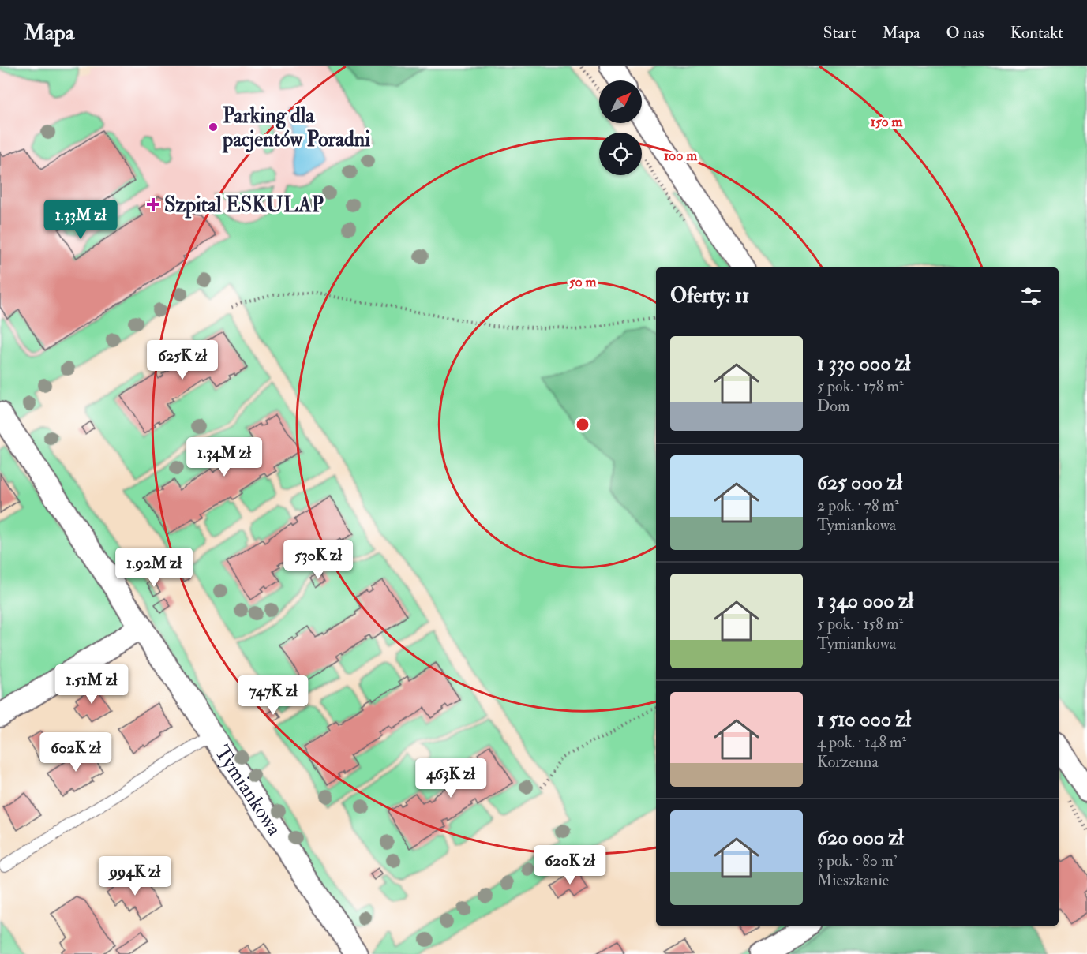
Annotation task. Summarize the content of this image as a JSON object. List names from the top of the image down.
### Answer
{
  "streets": {
    "street": ["Tymiankowa"]
  },
  "places": {
    "other": ["Parking dla pacjentów Poradni"],
    "health": ["Szpital ESKULAP"]
  },
  "north": "top right",
  "page": {
    "header": "Mapa",
    "nav": [
      "Start",
      "Mapa",
      "O nas",
      "Kontakt"
    ],
    "price": [
      "1.33M zł",
      "625K zł",
      "1.34M zł",
      "530K zł",
      "1.92M zł",
      "1.51M zł",
      "747K zł",
      "602K zł",
      "463K zł",
      "620K zł",
      "994K zł"
    ],
    "heading": "Oferty: 11",
    "list": [
      {
        "name": "1 330 000 zł",
        "note": "5 pok. · 178 m² · Dom"
      },
      {
        "name": "625 000 zł",
        "note": "2 pok. · 78 m² · Tymiankowa"
      },
      {
        "name": "1 340 000 zł",
        "note": "5 pok. · 158 m² · Tymiankowa"
      },
      {
        "name": "1 510 000 zł",
        "note": "4 pok. · 148 m² · Korzenna"
      },
      {
        "name": "620 000 zł",
        "note": "3 pok. · 80 m² · Mieszkanie"
      }
    ]
  },
  "rings": ["150 m", "100 m", "50 m"]
}
